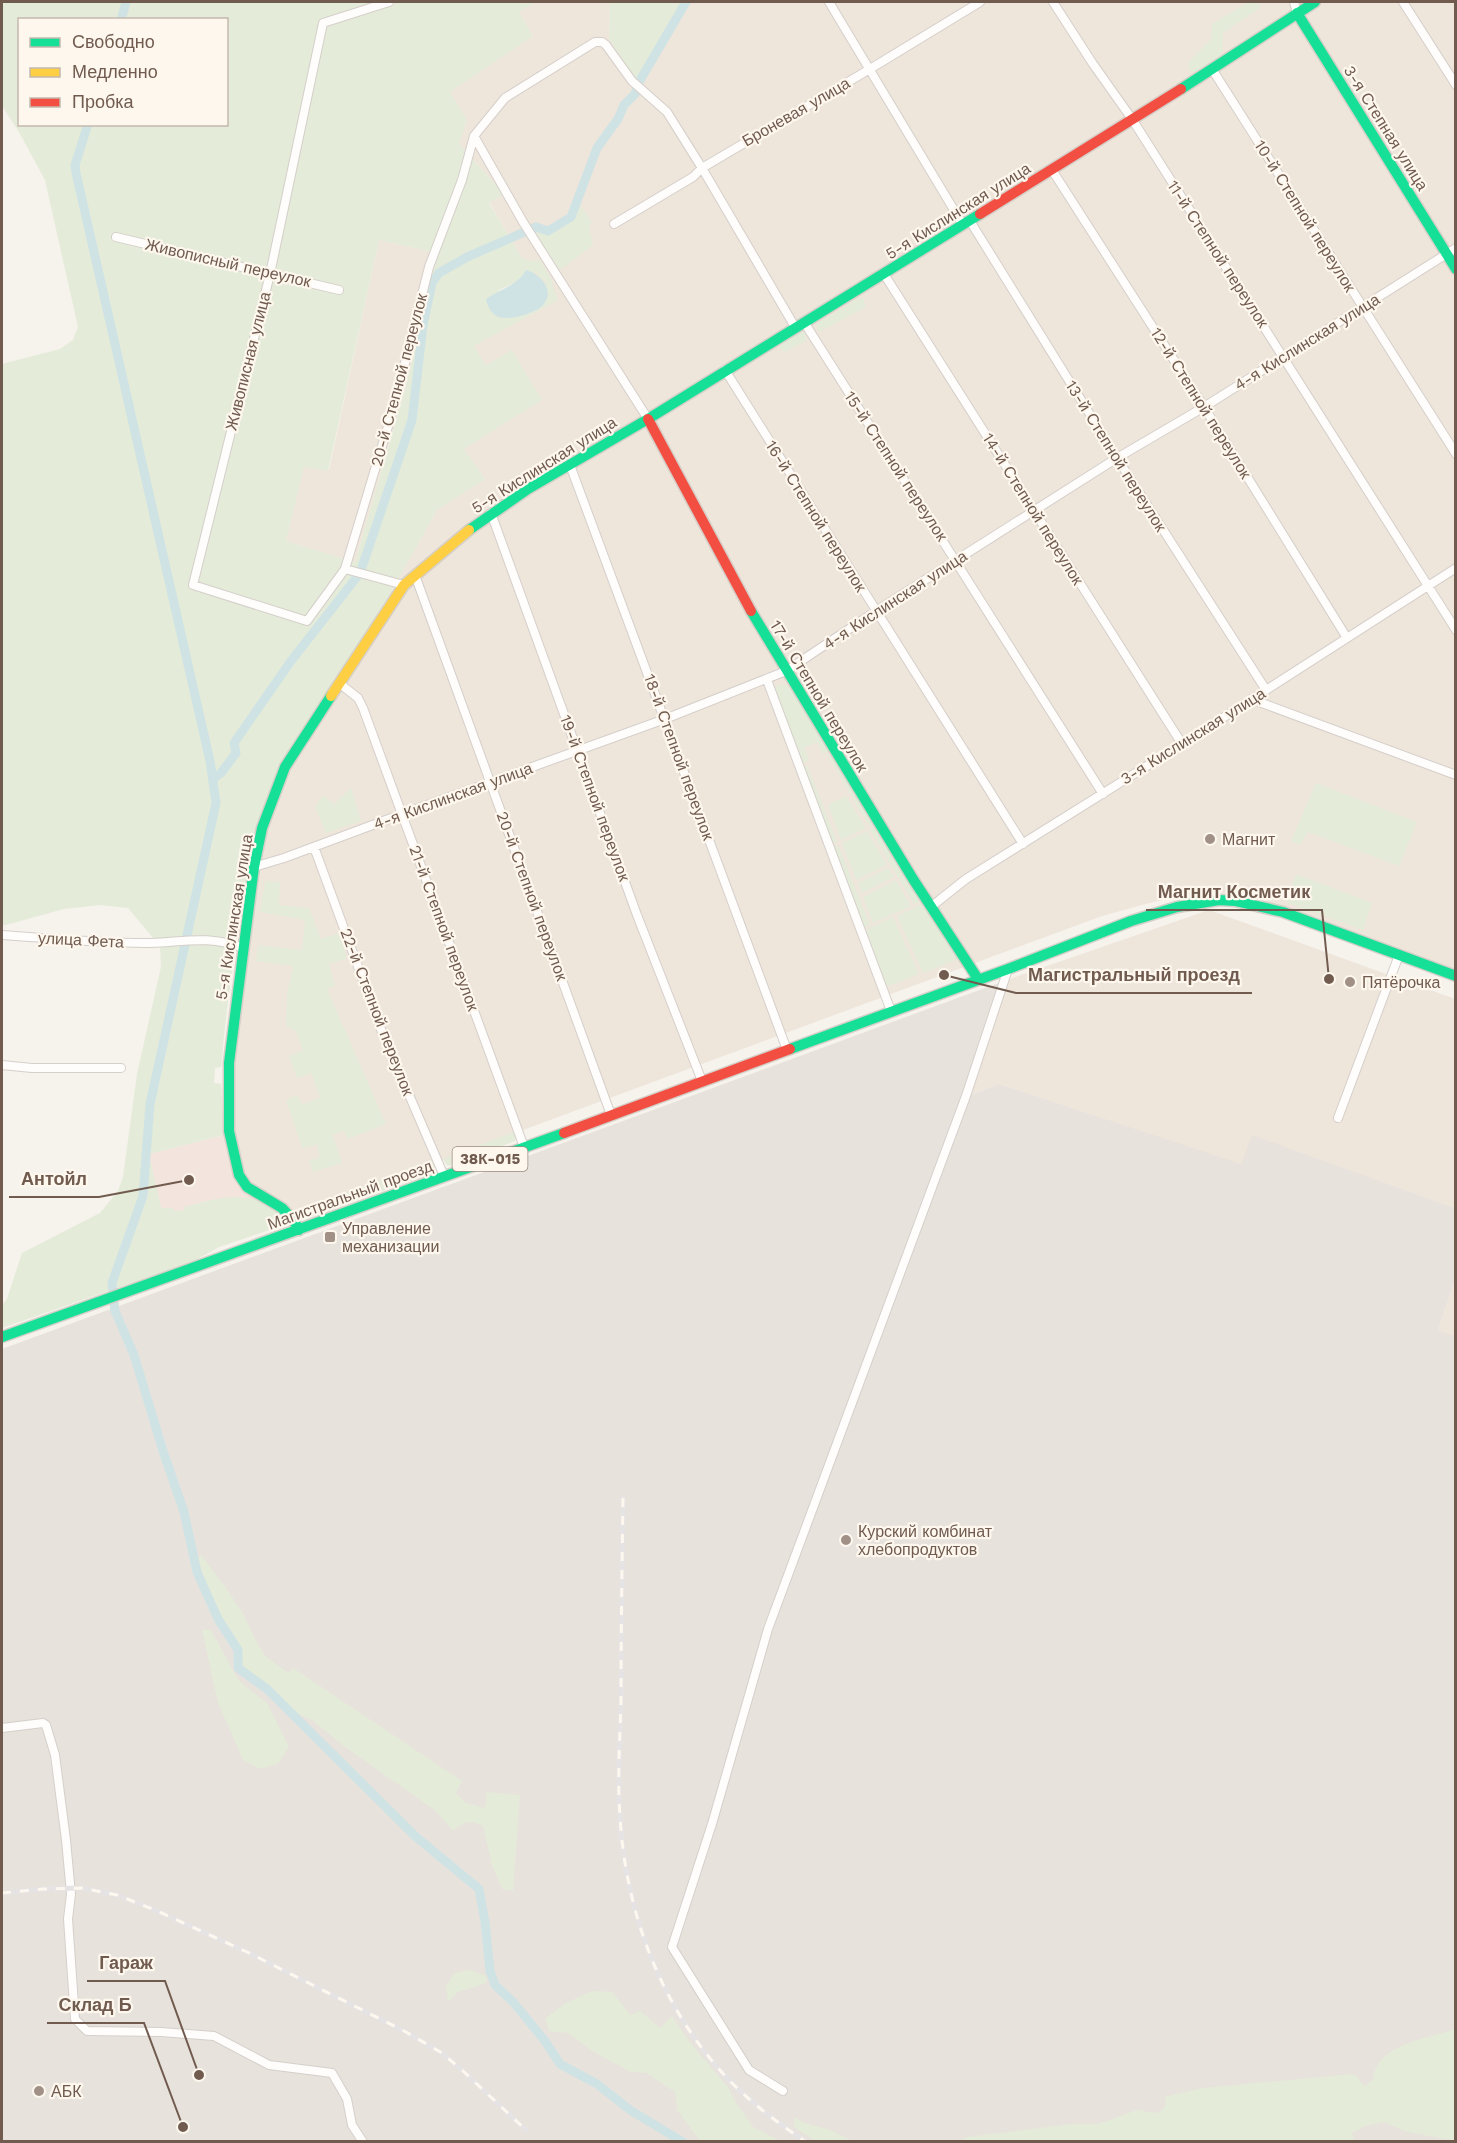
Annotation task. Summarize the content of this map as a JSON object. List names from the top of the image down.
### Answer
{
  "streets": {
    "street": [
      "Броневая улица",
      "3-я Степная улица",
      "5-я Кислинская улица",
      "10-й Степной переулок",
      "11-й Степной переулок",
      "Живописный переулок",
      "4-я Кислинская улица",
      "Живописная улица",
      "20-й Степной переулок",
      "12-й Степной переулок",
      "13-й Степной переулок",
      "15-й Степной переулок",
      "14-й Степной переулок",
      "16-й Степной переулок",
      "17-й Степной переулок",
      "3-я Кислинская улица",
      "18-й Степной переулок",
      "19-й Степной переулок",
      "21-й Степной переулок",
      "улица Фета",
      "22-й Степной переулок",
      "38К-015",
      "Магистральный проезд"
    ]
  },
  "crossings": [
    ["Броневая улица", "13-й Степной переулок"],
    ["Броневая улица", "15-й Степной переулок"],
    ["3-я Степная улица", "5-я Кислинская улица"],
    ["3-я Степная улица", "4-я Кислинская улица"],
    ["5-я Кислинская улица", "10-й Степной переулок"],
    ["5-я Кислинская улица", "11-й Степной переулок"],
    ["5-я Кислинская улица", "4-я Кислинская улица"],
    ["5-я Кислинская улица", "20-й Степной переулок"],
    ["5-я Кислинская улица", "12-й Степной переулок"],
    ["5-я Кислинская улица", "13-й Степной переулок"],
    ["5-я Кислинская улица", "15-й Степной переулок"],
    ["5-я Кислинская улица", "14-й Степной переулок"],
    ["5-я Кислинская улица", "16-й Степной переулок"],
    ["5-я Кислинская улица", "17-й Степной переулок"],
    ["5-я Кислинская улица", "18-й Степной переулок"],
    ["5-я Кислинская улица", "19-й Степной переулок"],
    ["5-я Кислинская улица", "21-й Степной переулок"],
    ["5-я Кислинская улица", "улица Фета"],
    ["5-я Кислинская улица", "Магистральный проезд"],
    ["10-й Степной переулок", "4-я Кислинская улица"],
    ["11-й Степной переулок", "4-я Кислинская улица"],
    ["11-й Степной переулок", "3-я Кислинская улица"],
    ["Живописный переулок", "Живописная улица"],
    ["4-я Кислинская улица", "20-й Степной переулок"],
    ["4-я Кислинская улица", "12-й Степной переулок"],
    ["4-я Кислинская улица", "13-й Степной переулок"],
    ["4-я Кислинская улица", "15-й Степной переулок"],
    ["4-я Кислинская улица", "14-й Степной переулок"],
    ["4-я Кислинская улица", "16-й Степной переулок"],
    ["4-я Кислинская улица", "17-й Степной переулок"],
    ["4-я Кислинская улица", "18-й Степной переулок"],
    ["4-я Кислинская улица", "19-й Степной переулок"],
    ["4-я Кислинская улица", "21-й Степной переулок"],
    ["4-я Кислинская улица", "22-й Степной переулок"],
    ["Живописная улица", "20-й Степной переулок"],
    ["20-й Степной переулок", "15-й Степной переулок"],
    ["20-й Степной переулок", "Магистральный проезд"],
    ["12-й Степной переулок", "3-я Кислинская улица"],
    ["13-й Степной переулок", "3-я Кислинская улица"],
    ["15-й Степной переулок", "3-я Кислинская улица"],
    ["14-й Степной переулок", "3-я Кислинская улица"],
    ["16-й Степной переулок", "3-я Кислинская улица"],
    ["17-й Степной переулок", "3-я Кислинская улица"],
    ["17-й Степной переулок", "Магистральный проезд"],
    ["18-й Степной переулок", "Магистральный проезд"],
    ["19-й Степной переулок", "Магистральный проезд"],
    ["21-й Степной переулок", "Магистральный проезд"],
    ["22-й Степной переулок", "Магистральный проезд"]
  ],
  "places": {
    "other": [
      "Магнит",
      "Магистральный проезд",
      "Магнит Косметик",
      "Пятёрочка",
      "Антойл",
      "Курский комбинат хлебопродуктов",
      "Гараж",
      "АБК",
      "Склад Б"
    ],
    "transit": ["Управление механизации"]
  },
  "legend": ["Свободно", "Медленно", "Пробка"]
}
